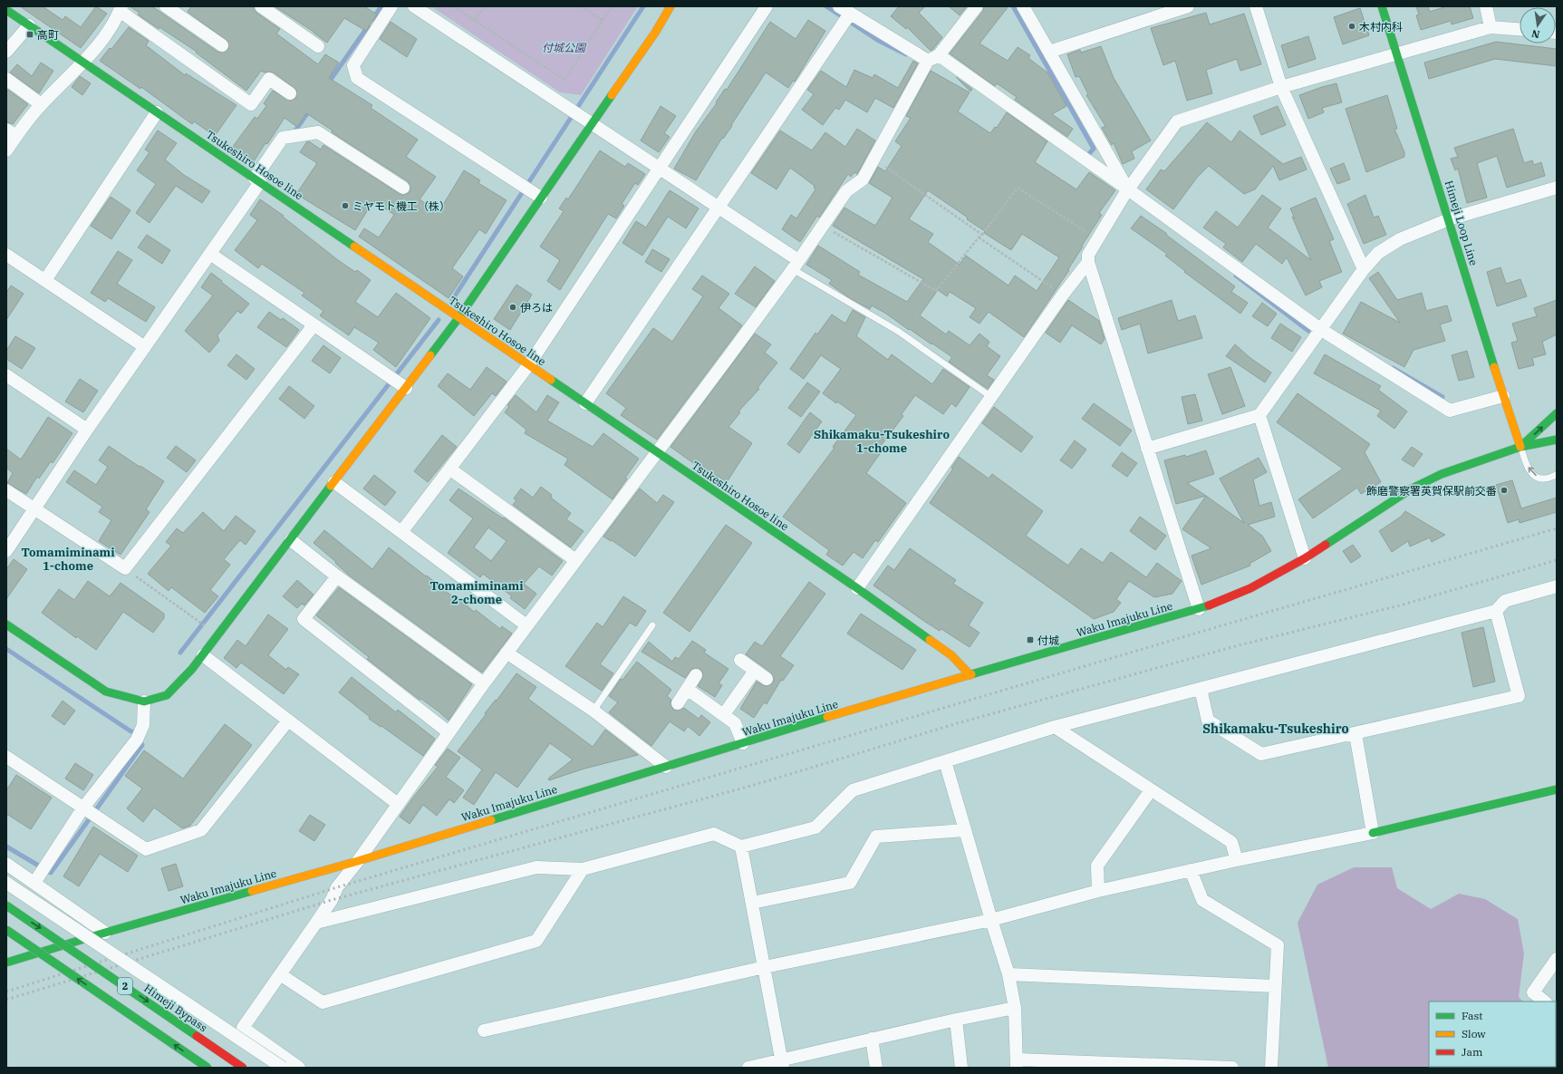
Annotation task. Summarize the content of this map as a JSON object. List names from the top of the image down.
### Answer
{
  "streets": {
    "main road": [
      "Tsukeshiro Hosoe line",
      "Himeji Loop Line",
      "Waku Imajuku Line",
      "2",
      "Himeji Bypass"
    ]
  },
  "crossings": [
    ["Tsukeshiro Hosoe line", "Waku Imajuku Line"],
    ["Himeji Loop Line", "Waku Imajuku Line"]
  ],
  "districts": [
    "Shikamaku-Tsukeshiro 1-chome",
    "Tomamiminami 1-chome",
    "Tomamiminami 2-chome",
    "Shikamaku-Tsukeshiro"
  ],
  "parks": ["付城公園"],
  "places": {
    "other": [
      "木村内科",
      "ミヤモト機工（株）",
      "伊ろは",
      "飾磨警察署英賀保駅前交番"
    ],
    "transit": ["高町", "付城"]
  },
  "legend": ["Fast", "Slow", "Jam"],
  "north": "bottom"
}
